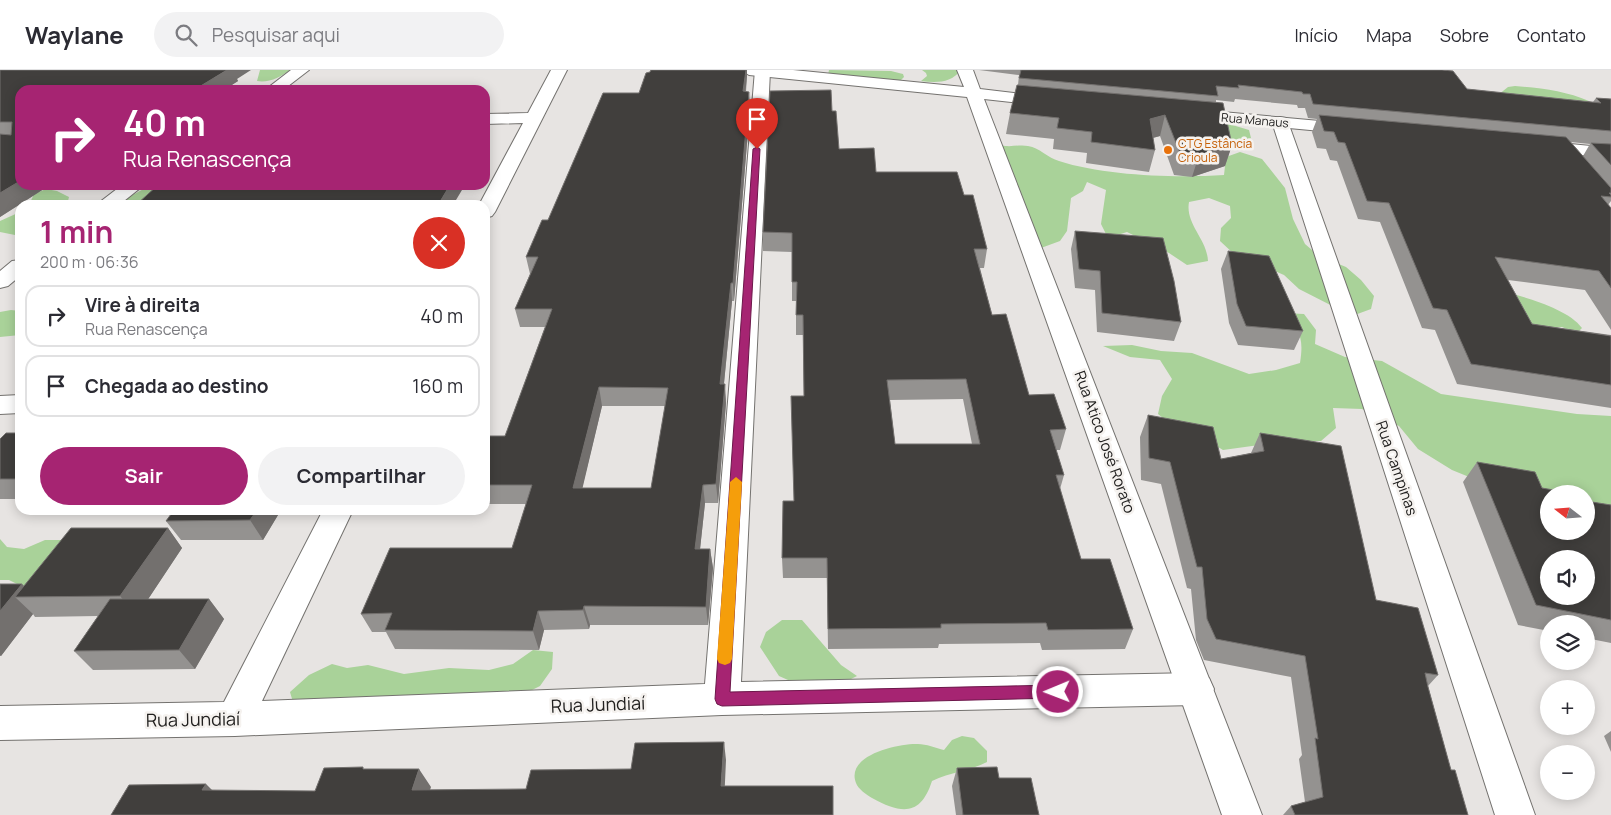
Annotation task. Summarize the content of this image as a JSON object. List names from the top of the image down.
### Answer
{
  "streets": {
    "street": [
      "Rua Manaus",
      "Rua Atico José Rorato",
      "Rua Campinas",
      "Rua Jundiaí"
    ]
  },
  "crossings": [
    ["Rua Manaus", "Rua Campinas"],
    ["Rua Atico José Rorato", "Rua Jundiaí"]
  ],
  "places": ["CTG Estância Crioula"],
  "north": "left",
  "page": {
    "header": "Waylane",
    "search": "Pesquisar aqui",
    "nav": [
      "Início",
      "Mapa",
      "Sobre",
      "Contato"
    ],
    "turn": ["40 m", "Rua Renascença"],
    "heading": ["1 min", "200 m · 06:36"],
    "list": [
      {
        "name": "Vire à direita",
        "note": "Rua Renascença",
        "value": "40 m"
      },
      {
        "name": "Chegada ao destino",
        "value": "160 m"
      }
    ],
    "buttons": ["Sair", "Compartilhar"],
    "map_buttons": ["+", "−"]
  }
}
